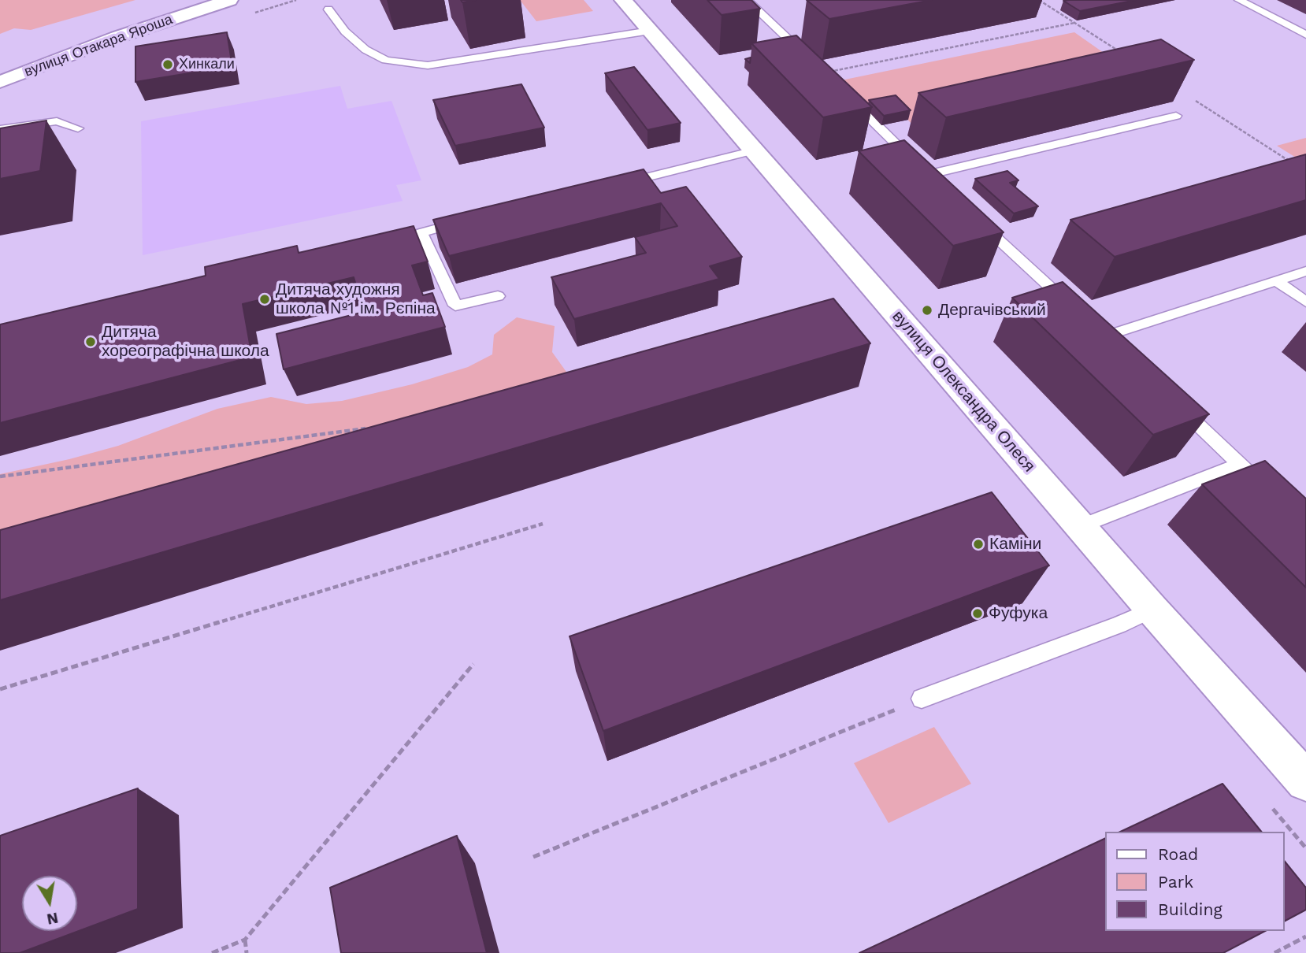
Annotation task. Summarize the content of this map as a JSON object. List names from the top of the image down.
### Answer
{
  "streets": {
    "street": ["вулиця Отакара Яроша", "вулиця Олександра Олеся"]
  },
  "places": [
    "Хинкали",
    "Дитяча художня школа №1 ім. Рєпіна",
    "Дергачівський",
    "Дитяча хореографічна школа",
    "Каміни",
    "Фуфука"
  ],
  "legend": ["Road", "Park", "Building"],
  "north": "bottom"
}
